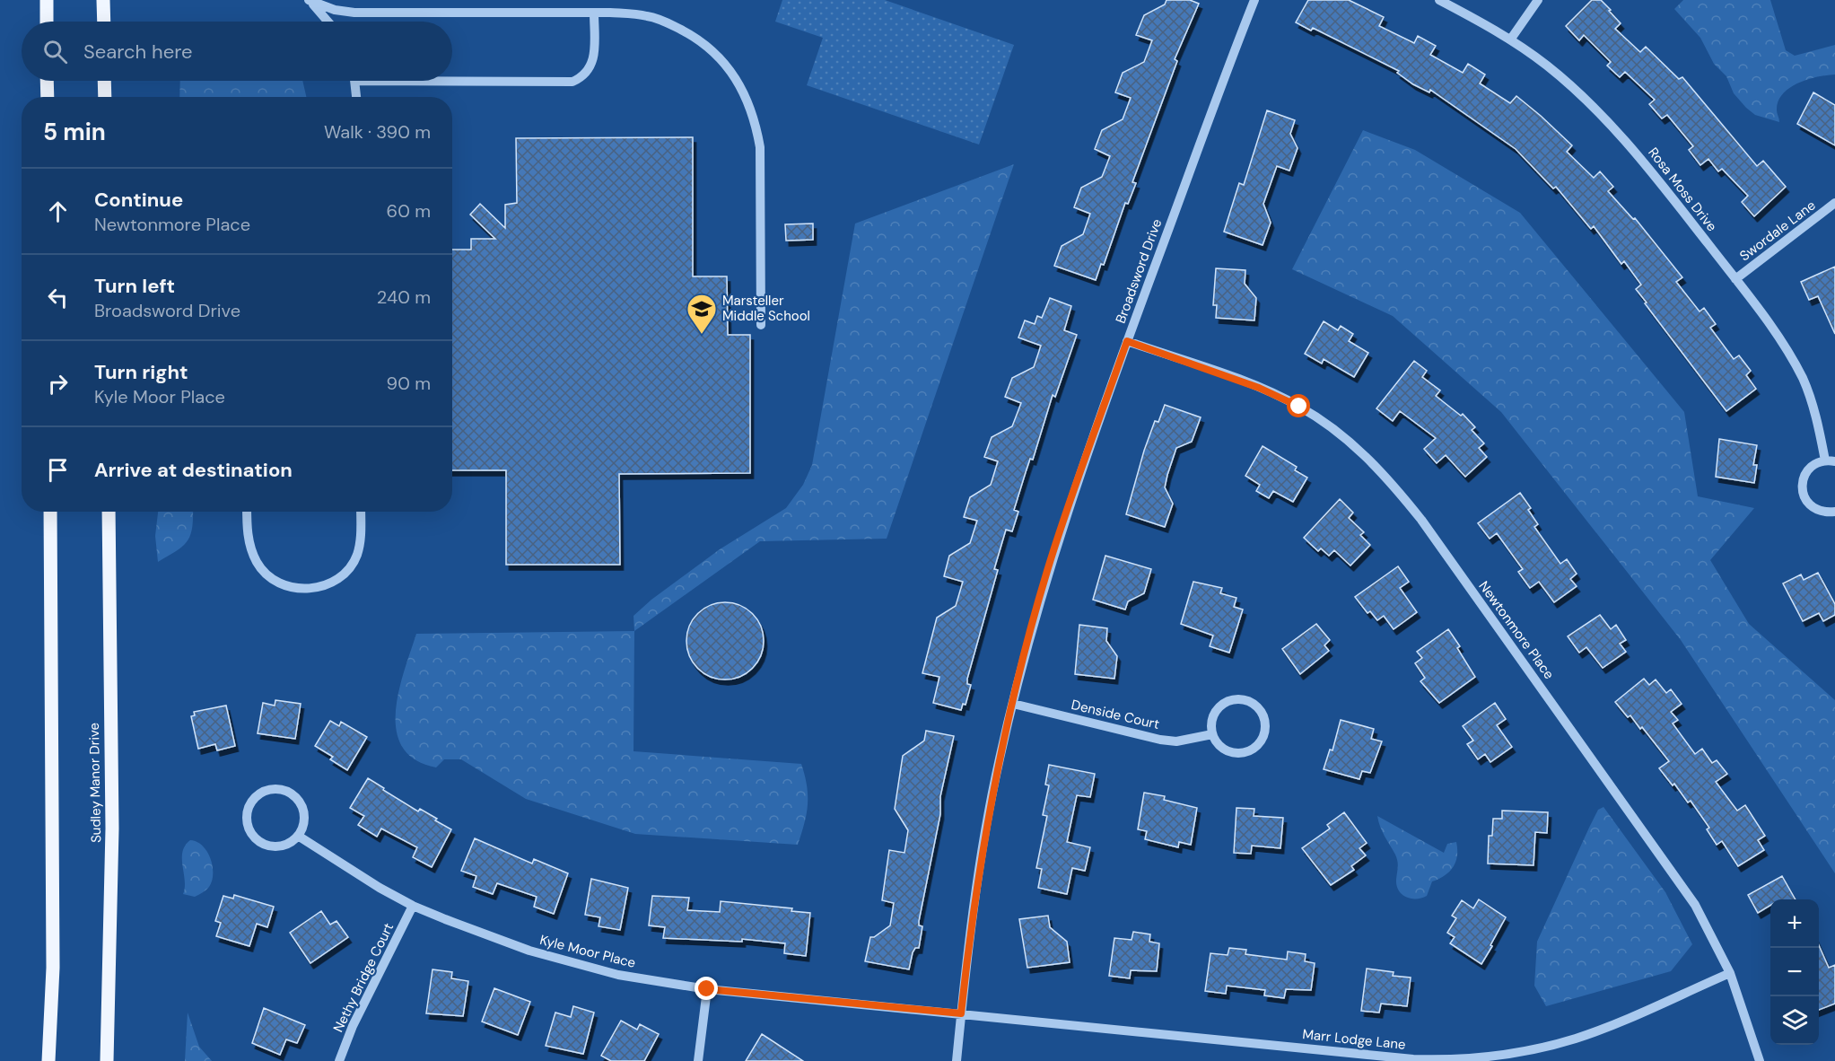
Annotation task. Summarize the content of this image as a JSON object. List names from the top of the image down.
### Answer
{
  "streets": {
    "main road": ["Sudley Manor Drive"],
    "street": [
      "Rosa Moss Drive",
      "Swordale Lane",
      "Broadsword Drive",
      "Newtonmore Place",
      "Denside Court",
      "Kyle Moor Place",
      "Nethy Bridge Court",
      "Marr Lodge Lane"
    ]
  },
  "crossings": [
    ["Rosa Moss Drive", "Swordale Lane"],
    ["Broadsword Drive", "Newtonmore Place"],
    ["Broadsword Drive", "Denside Court"],
    ["Broadsword Drive", "Kyle Moor Place"],
    ["Broadsword Drive", "Marr Lodge Lane"],
    ["Newtonmore Place", "Marr Lodge Lane"],
    ["Kyle Moor Place", "Nethy Bridge Court"],
    ["Kyle Moor Place", "Marr Lodge Lane"]
  ],
  "places": {
    "school or university": ["Marsteller Middle School"]
  },
  "page": {
    "search": "Search here",
    "heading": ["5 min", "Walk · 390 m"],
    "list": [
      ["Continue", "Newtonmore Place", "60 m"],
      ["Turn left", "Broadsword Drive", "240 m"],
      ["Turn right", "Kyle Moor Place", "90 m"],
      "Arrive at destination"
    ],
    "map_buttons": ["+", "−"]
  }
}
